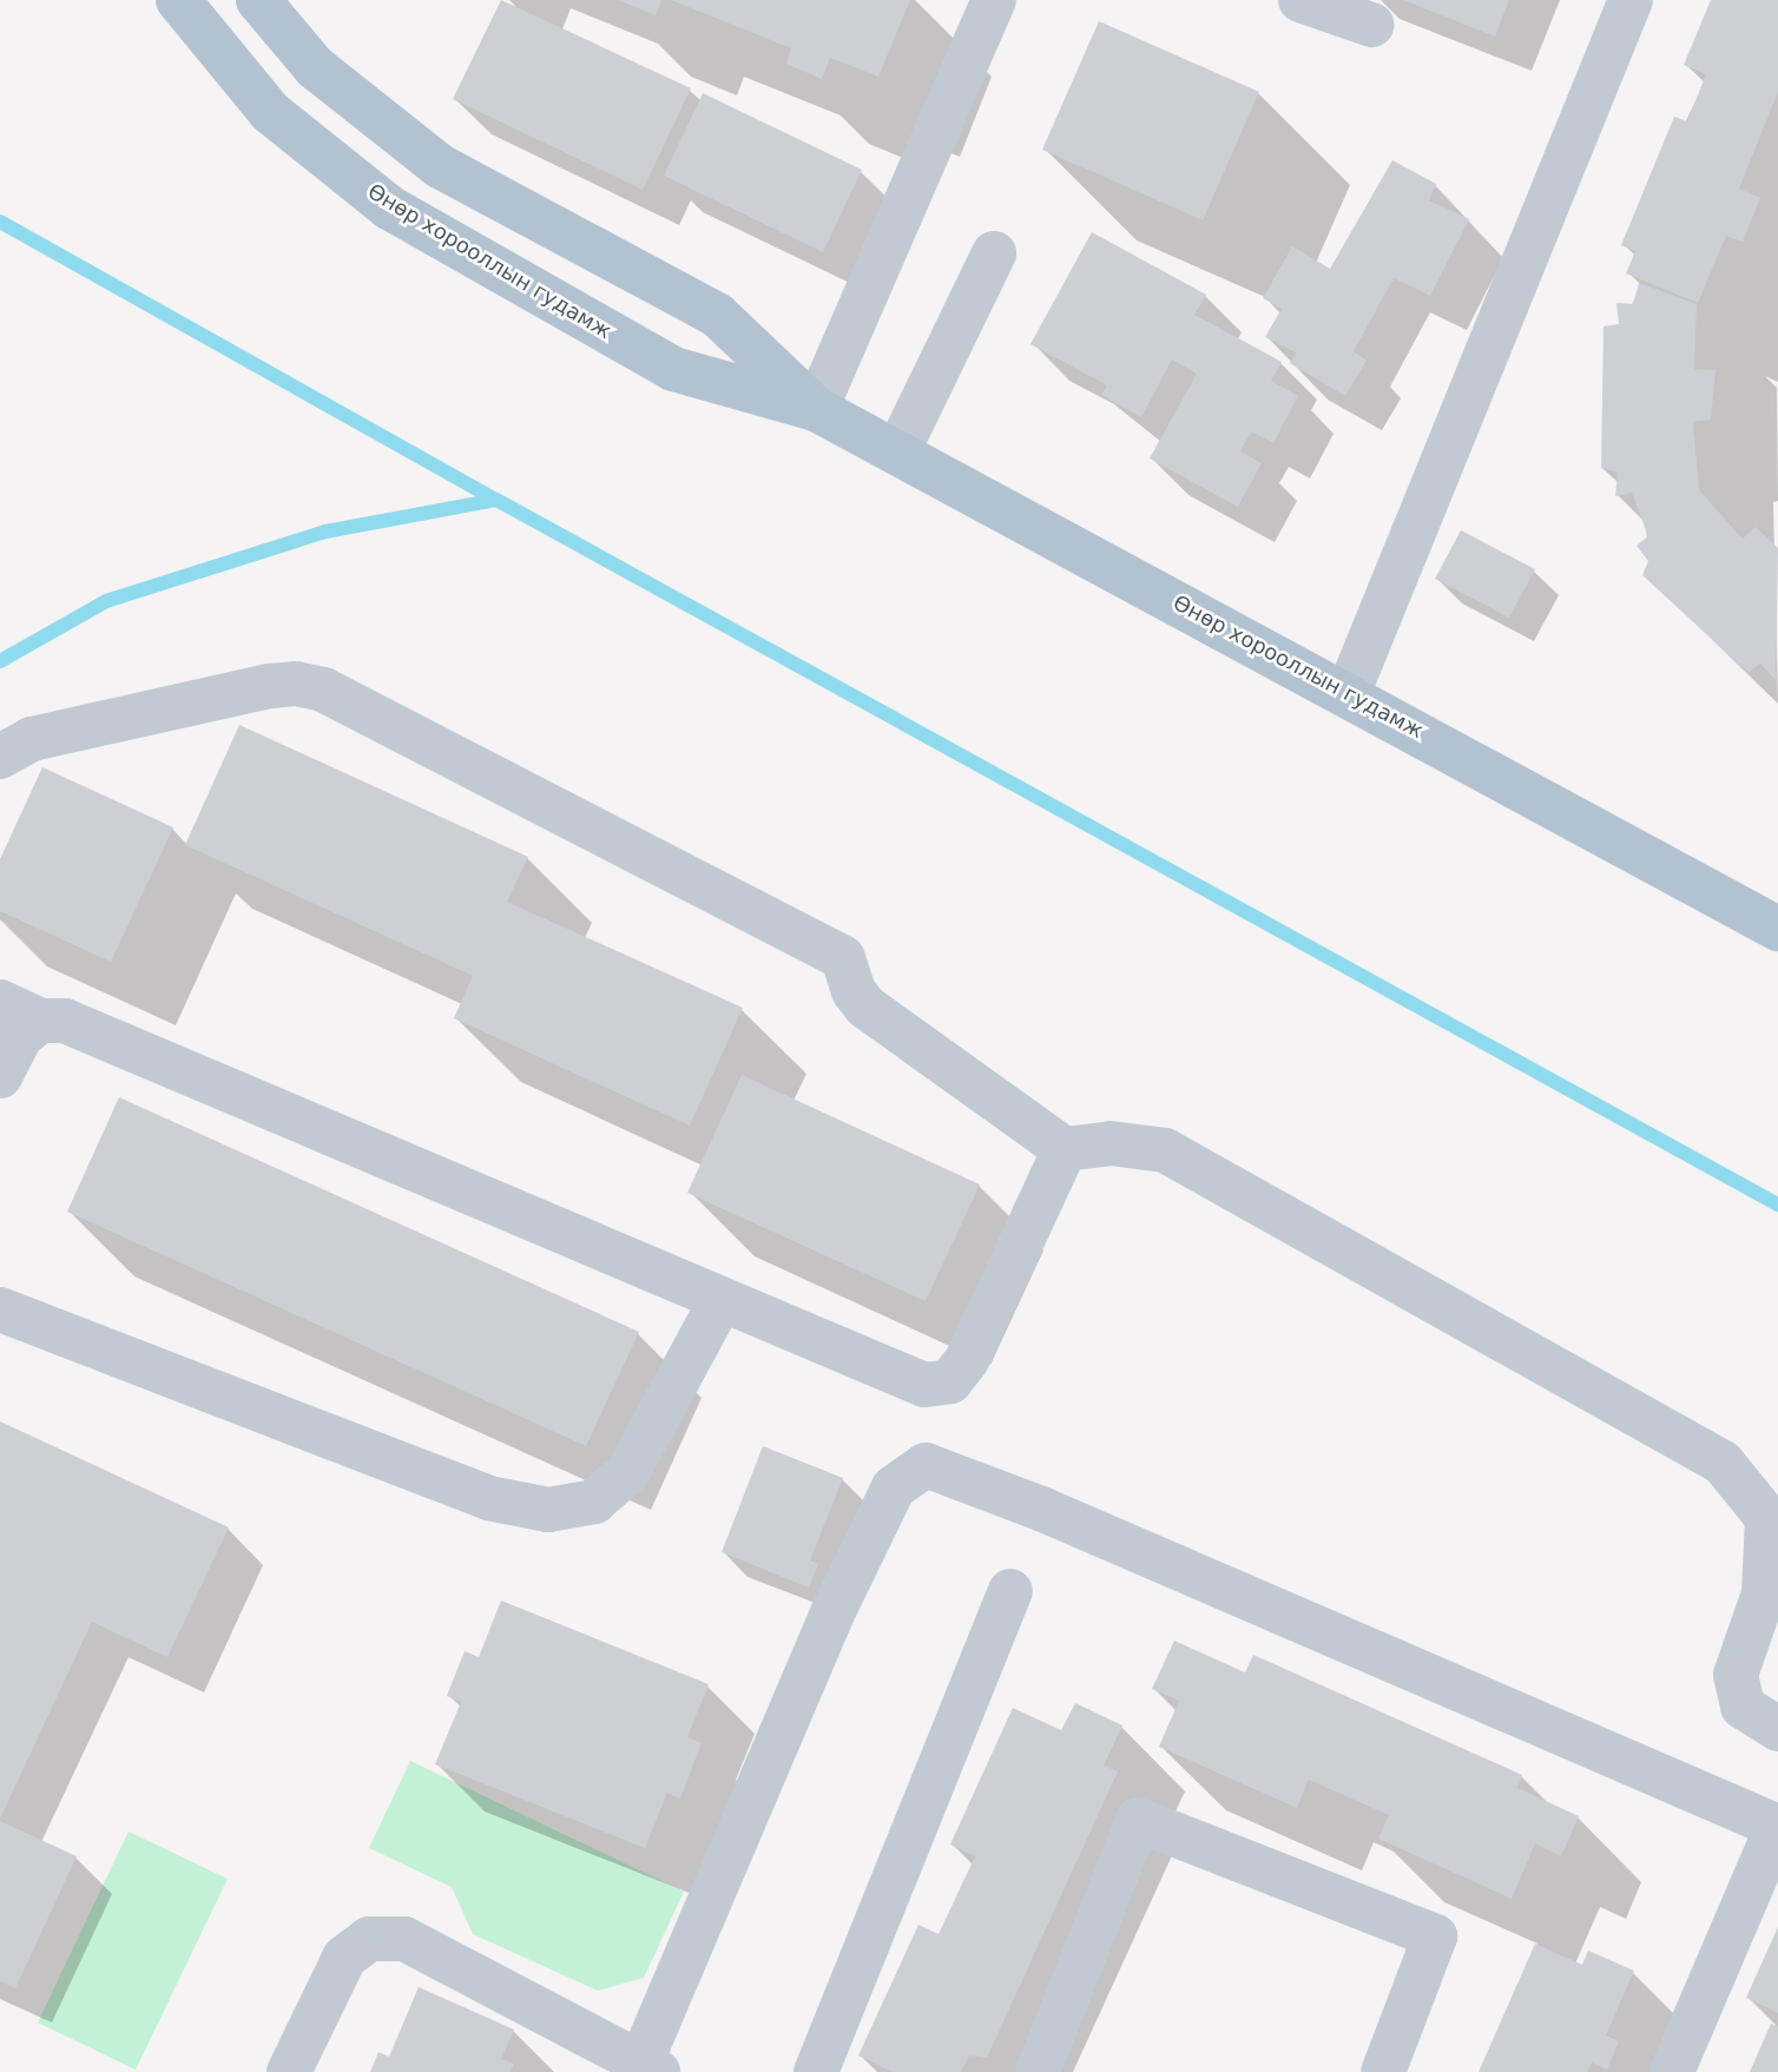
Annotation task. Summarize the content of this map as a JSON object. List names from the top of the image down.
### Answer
{
  "streets": {
    "main road": ["Өнөр хорооллын гудамж"]
  }
}
